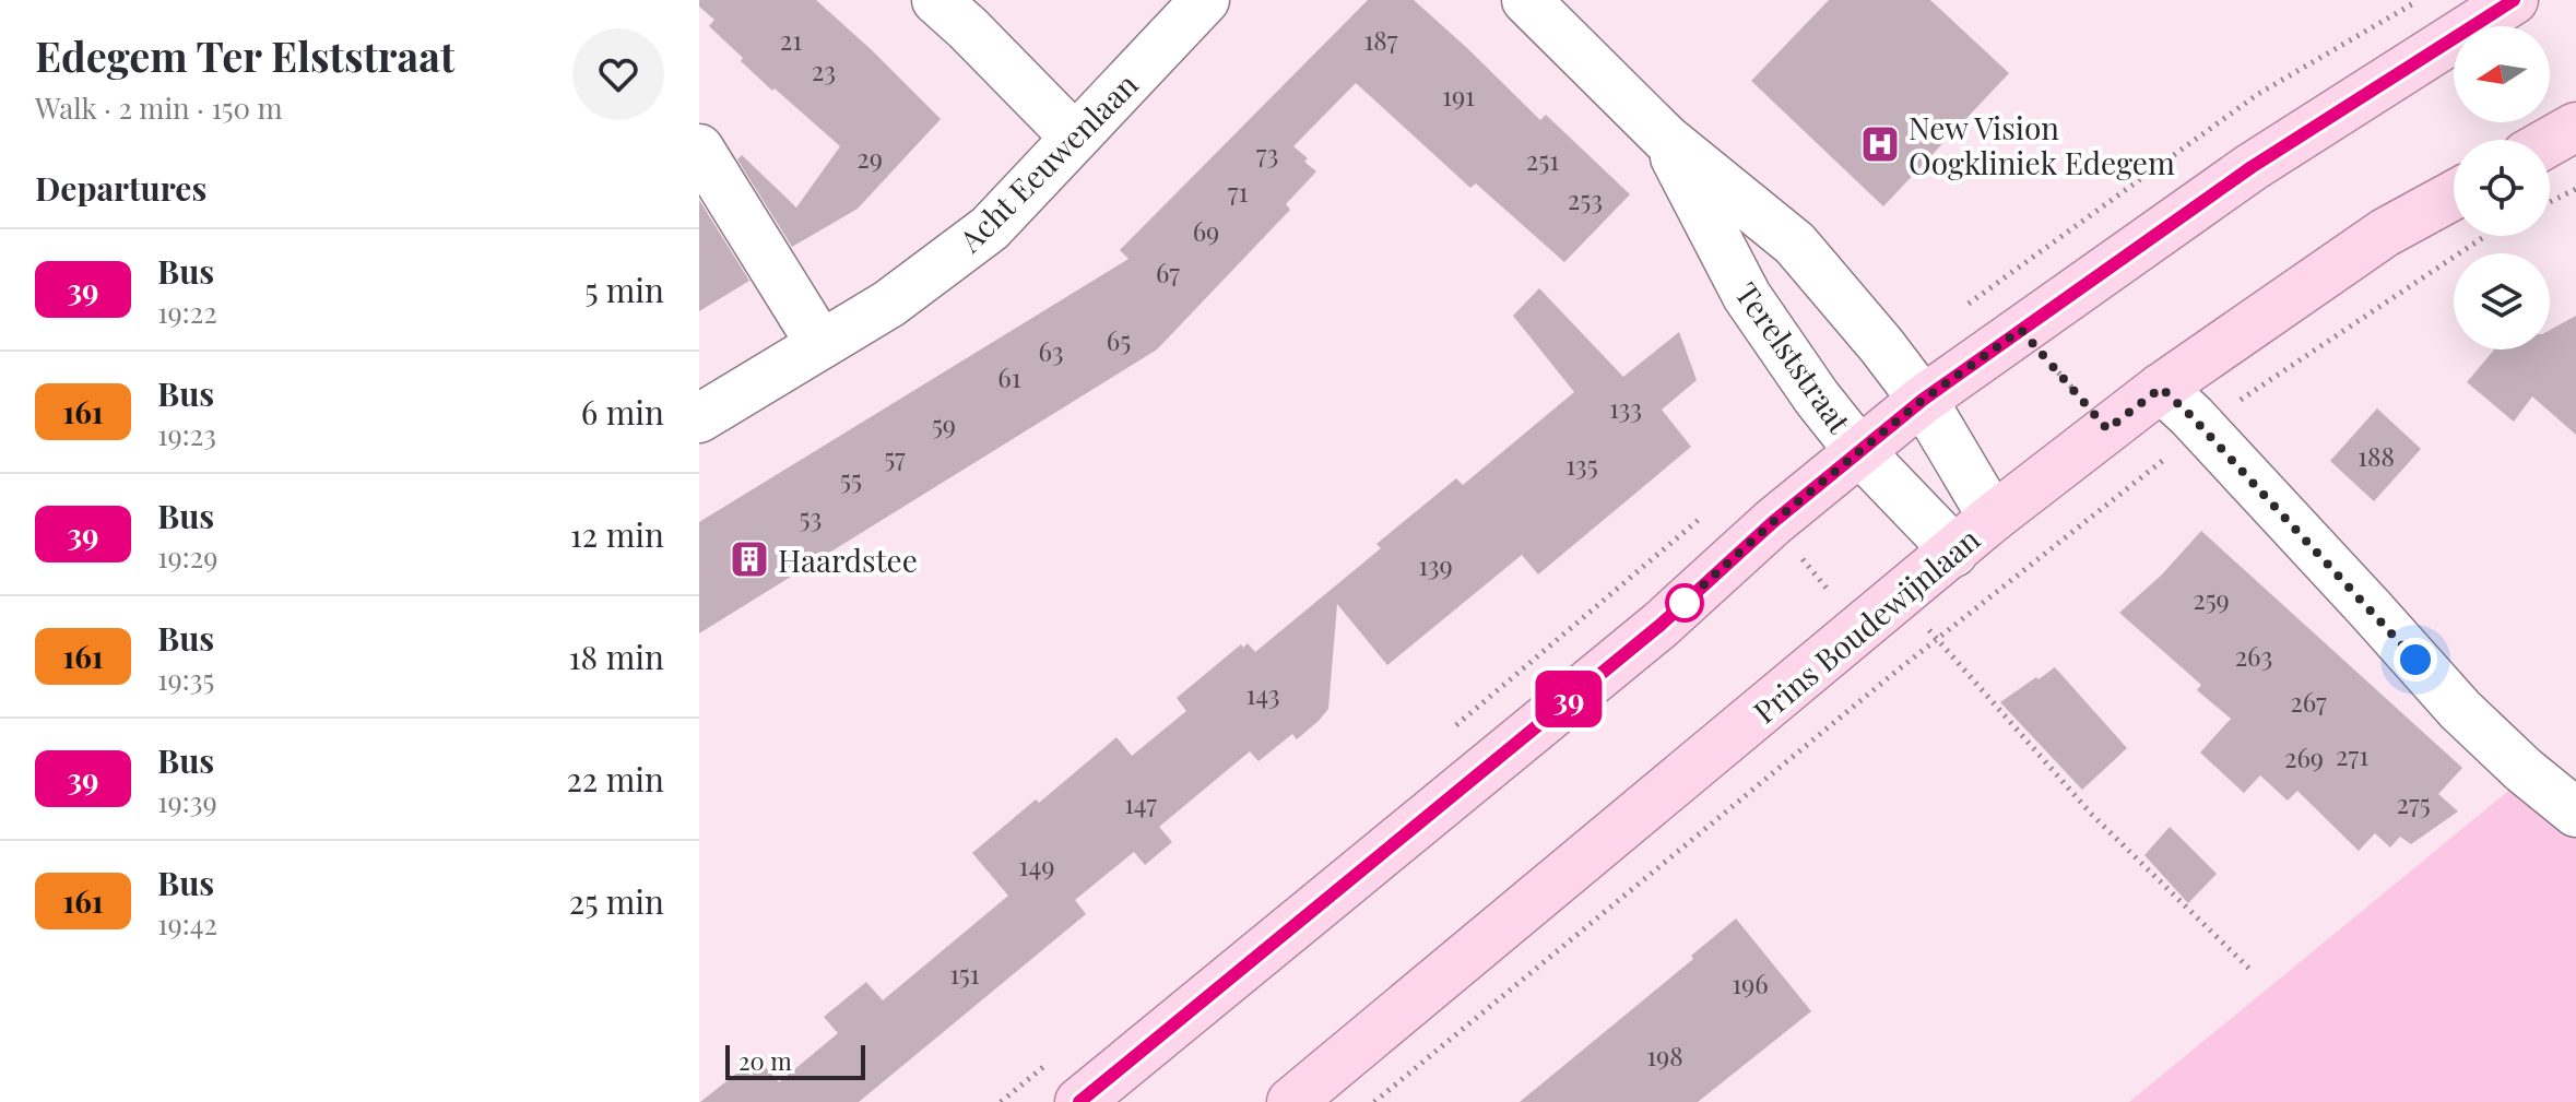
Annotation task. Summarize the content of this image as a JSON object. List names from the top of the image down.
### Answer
{
  "streets": {
    "main road": ["Prins Boudewijnlaan"],
    "street": ["Acht Eeuwenlaan", "Terelststraat"]
  },
  "crossings": [
    ["Terelststraat", "Prins Boudewijnlaan"]
  ],
  "places": {
    "hospital": ["New Vision Oogkliniek Edegem"],
    "building": ["Haardstee"]
  },
  "lines": ["bus line 39"],
  "house_numbers": [
    "21",
    "187",
    "23",
    "191",
    "73",
    "29",
    "251",
    "71",
    "253",
    "69",
    "67",
    "65",
    "63",
    "61",
    "133",
    "59",
    "188",
    "57",
    "135",
    "55",
    "53",
    "139",
    "259",
    "263",
    "143",
    "267",
    "271",
    "269",
    "147",
    "275",
    "149",
    "151",
    "196",
    "198"
  ],
  "scale_bar": "20 m",
  "north": "left",
  "page": {
    "heading": [
      ["Edegem Ter Elststraat", "Walk · 2 min · 150 m"],
      "Departures"
    ],
    "on_map": "39",
    "list": [
      {
        "mark": "39",
        "name": "Bus",
        "note": "19:22",
        "value": "5 min"
      },
      {
        "mark": "161",
        "name": "Bus",
        "note": "19:23",
        "value": "6 min"
      },
      {
        "mark": "39",
        "name": "Bus",
        "note": "19:29",
        "value": "12 min"
      },
      {
        "mark": "161",
        "name": "Bus",
        "note": "19:35",
        "value": "18 min"
      },
      {
        "mark": "39",
        "name": "Bus",
        "note": "19:39",
        "value": "22 min"
      },
      {
        "mark": "161",
        "name": "Bus",
        "note": "19:42",
        "value": "25 min"
      }
    ],
    "scale": "20 m"
  }
}
